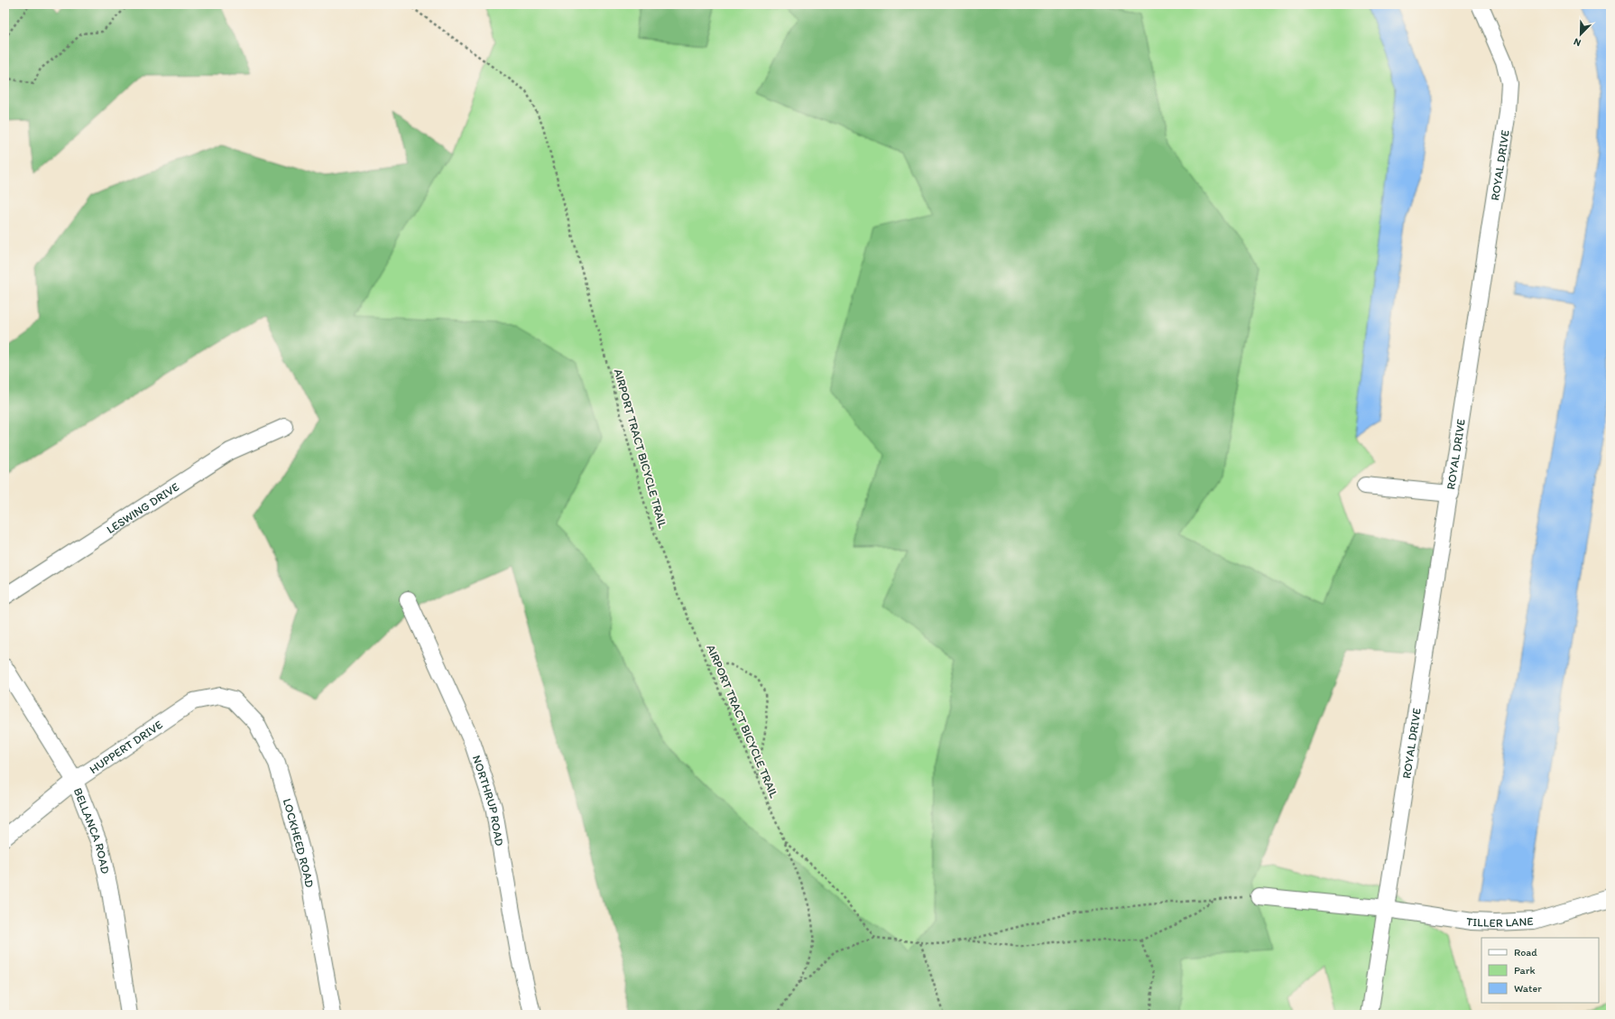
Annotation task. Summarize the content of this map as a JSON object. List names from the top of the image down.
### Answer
{
  "streets": {
    "street": [
      "ROYAL DRIVE",
      "LESWING DRIVE",
      "HUPPERT DRIVE",
      "NORTHRUP ROAD",
      "BELLANCA ROAD",
      "LOCKHEED ROAD",
      "TILLER LANE"
    ],
    "path": ["AIRPORT TRACT BICYCLE TRAIL"]
  },
  "crossings": [
    ["ROYAL DRIVE", "TILLER LANE"],
    ["HUPPERT DRIVE", "BELLANCA ROAD"],
    ["HUPPERT DRIVE", "LOCKHEED ROAD"]
  ],
  "legend": ["Road", "Park", "Water"],
  "north": "bottom left"
}
